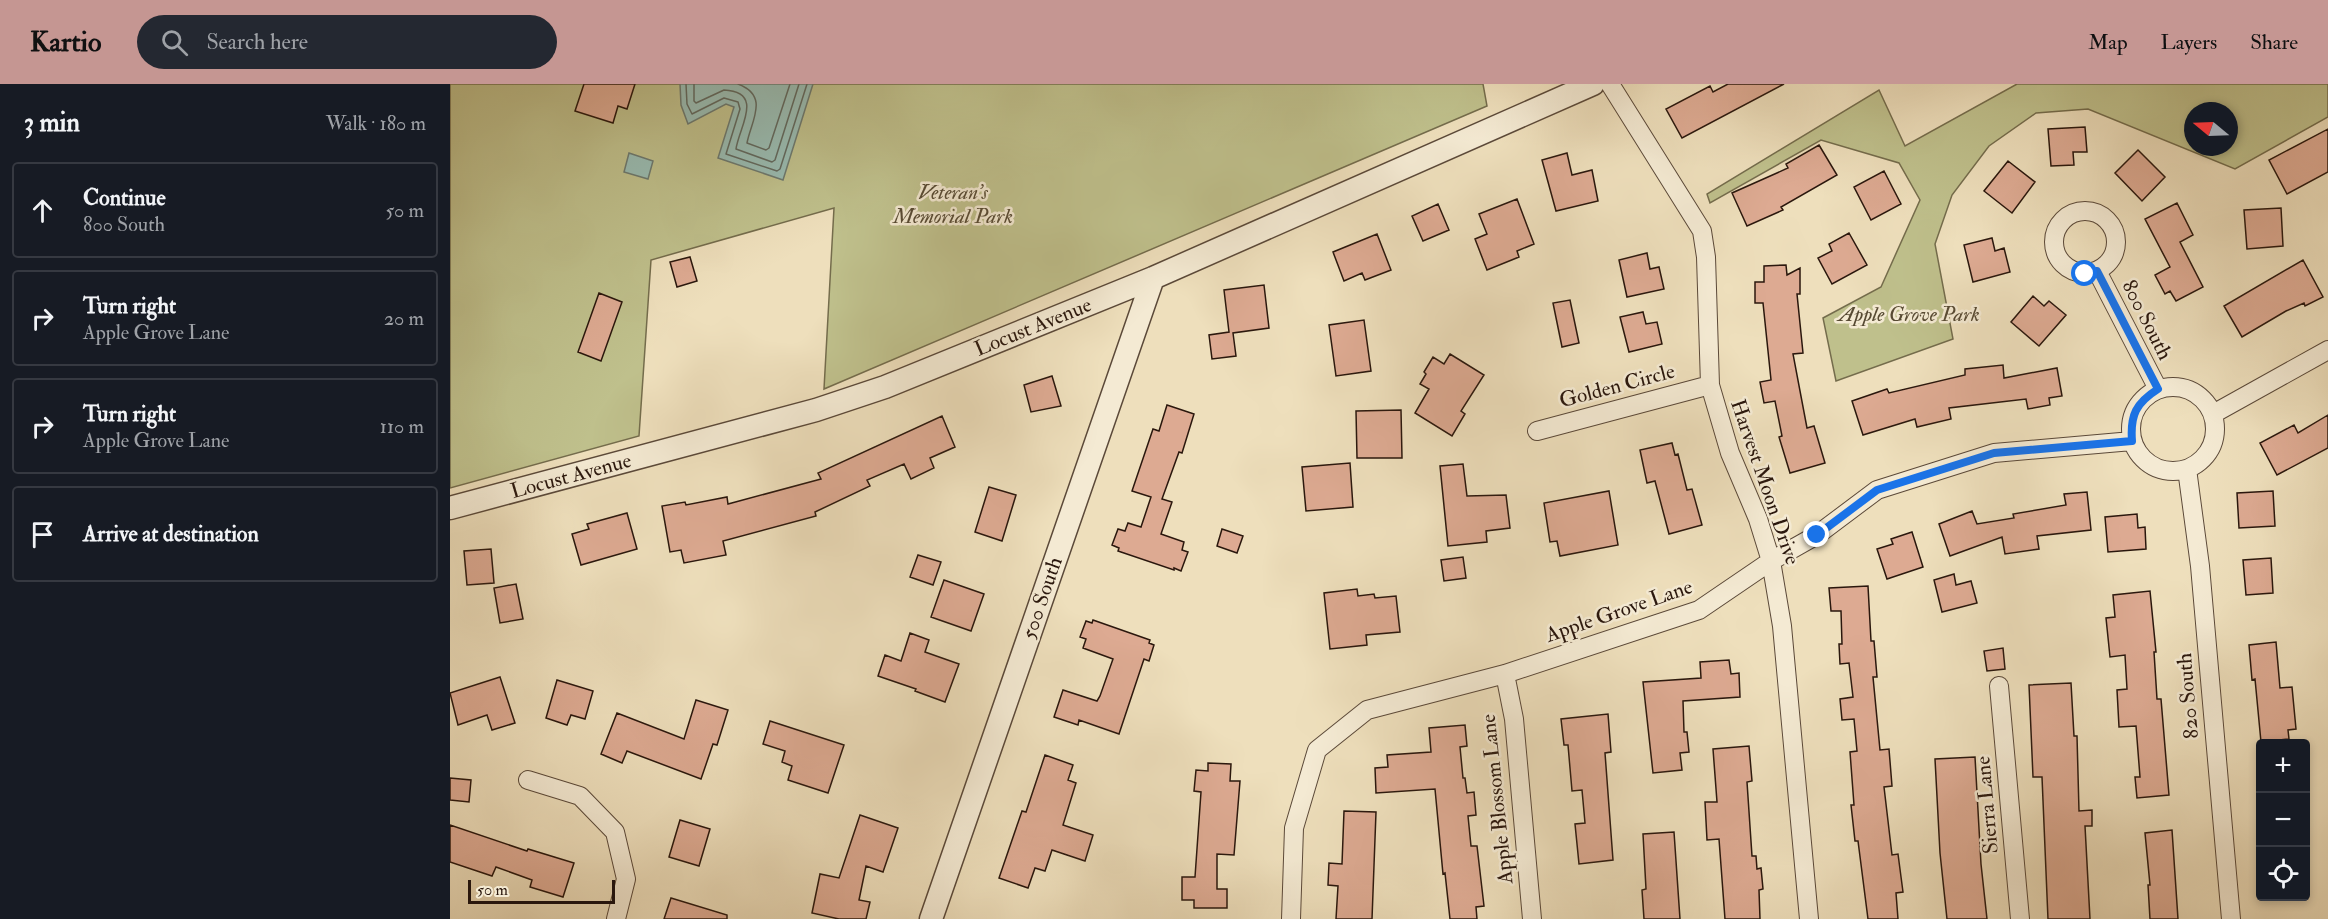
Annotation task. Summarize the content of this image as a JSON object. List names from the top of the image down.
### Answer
{
  "streets": {
    "street": [
      "800 South",
      "Locust Avenue",
      "Golden Circle",
      "Harvest Moon Drive",
      "500 South",
      "Apple Grove Lane",
      "820 South",
      "Apple Blossom Lane",
      "Sierra Lane"
    ]
  },
  "crossings": [
    ["800 South", "Apple Grove Lane"],
    ["800 South", "820 South"],
    ["Locust Avenue", "500 South"],
    ["Golden Circle", "Harvest Moon Drive"],
    ["Harvest Moon Drive", "Apple Grove Lane"],
    ["Apple Grove Lane", "820 South"],
    ["Apple Grove Lane", "Apple Blossom Lane"]
  ],
  "parks": ["Veteran's Memorial Park", "Apple Grove Park"],
  "scale_bar": "50 m",
  "north": "left",
  "page": {
    "header": "Kartio",
    "search": "Search here",
    "nav": ["Map", "Layers", "Share"],
    "heading": ["3 min", "Walk · 180 m"],
    "list": [
      ["Continue", "800 South", "50 m"],
      ["Turn right", "Apple Grove Lane", "20 m"],
      ["Turn right", "Apple Grove Lane", "110 m"],
      "Arrive at destination"
    ],
    "map_buttons": ["+", "−"],
    "scale": "50 m"
  }
}
